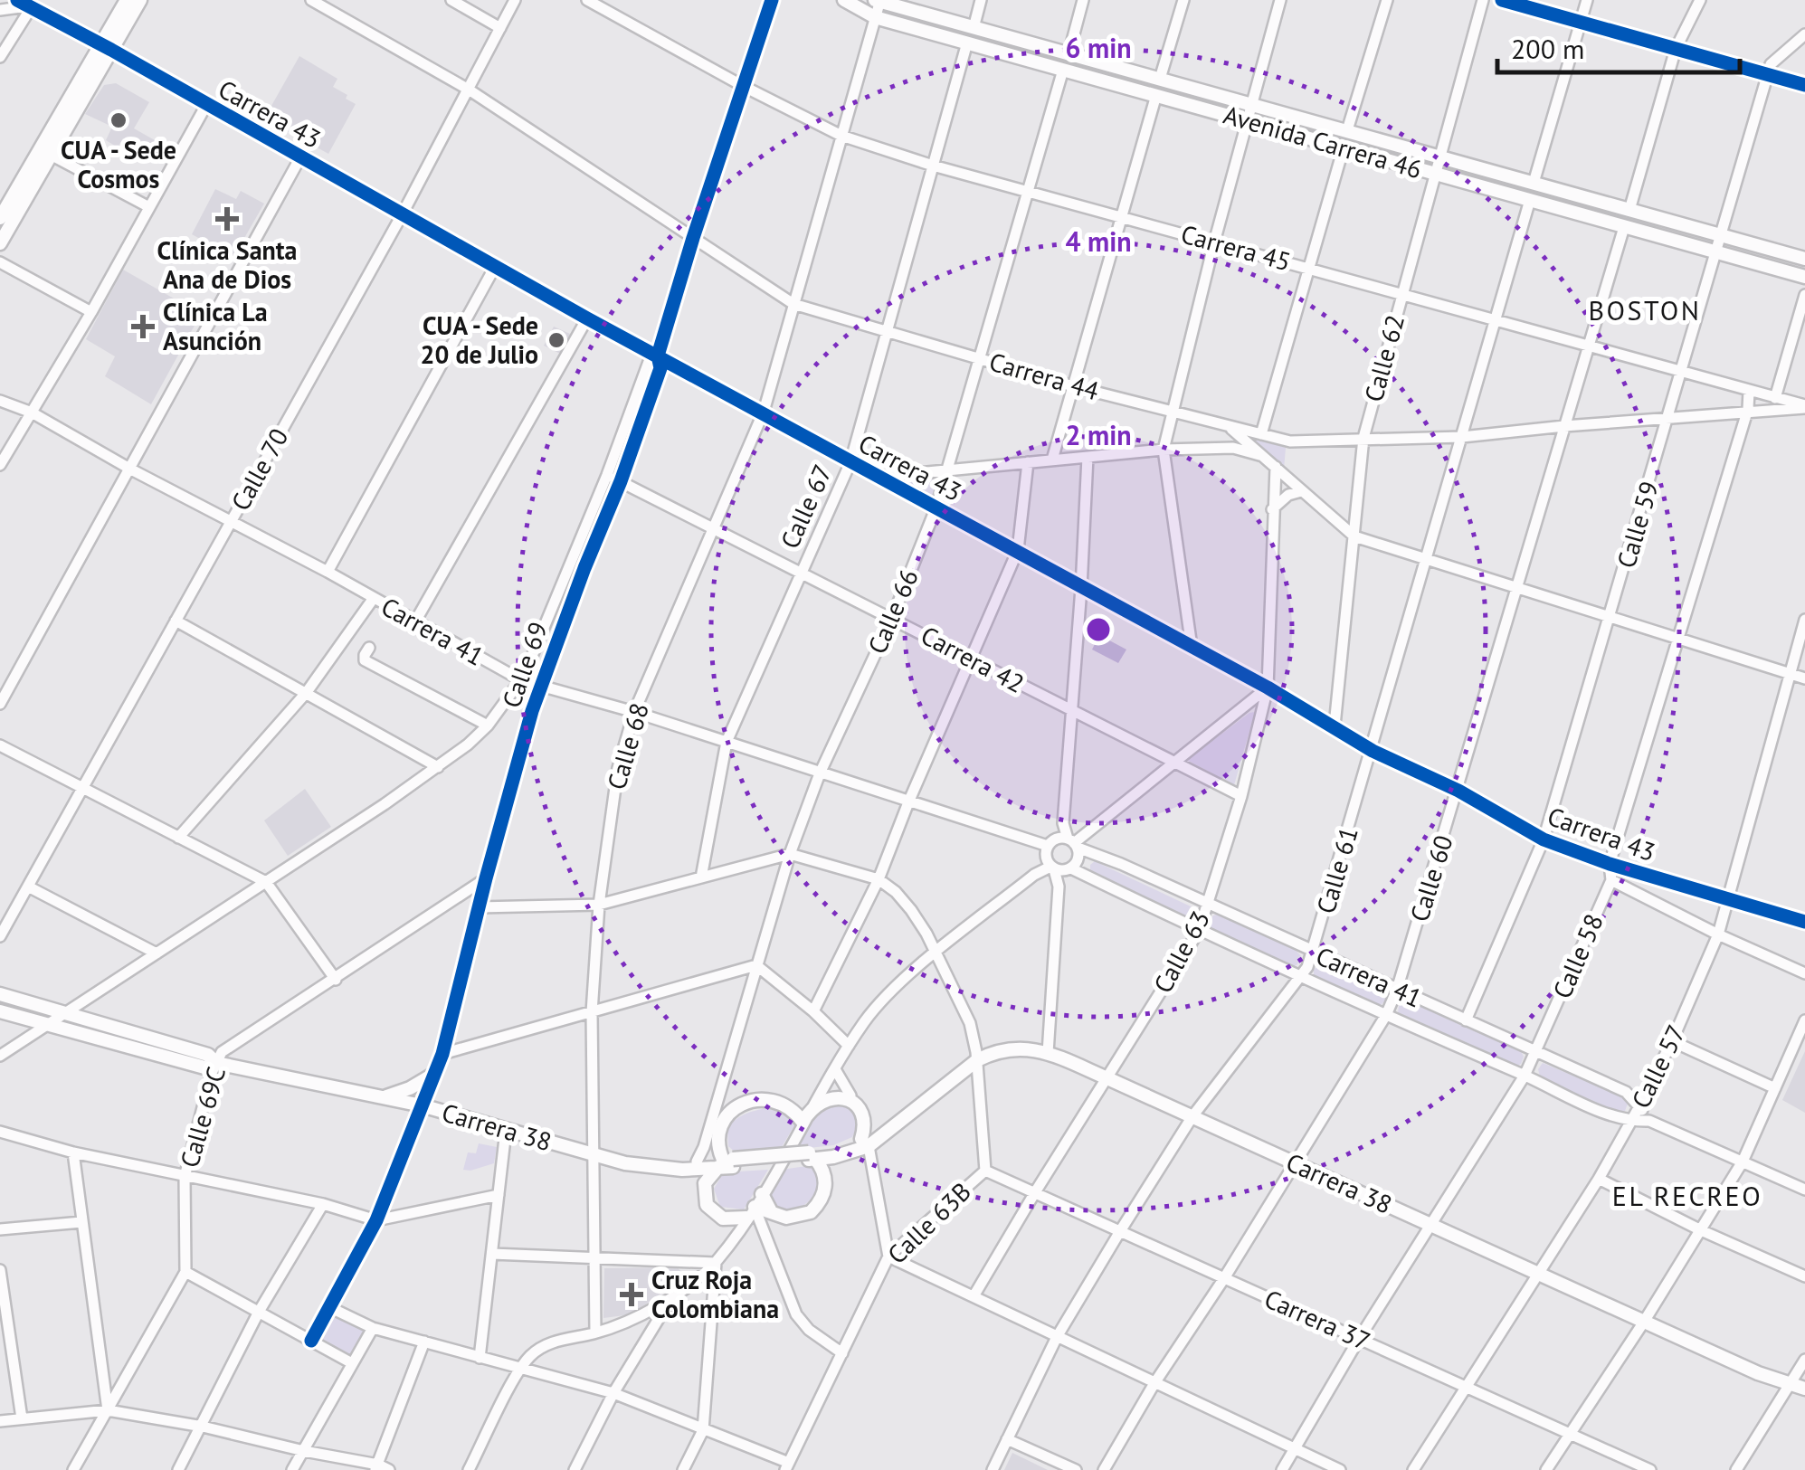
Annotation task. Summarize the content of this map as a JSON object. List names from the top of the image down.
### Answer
{
  "streets": {
    "main road": ["Avenida Carrera 46", "Carrera 38"],
    "street": [
      "Carrera 43",
      "Carrera 45",
      "Calle 62",
      "Carrera 44",
      "Calle 70",
      "Calle 67",
      "Calle 59",
      "Calle 66",
      "Carrera 41",
      "Carrera 42",
      "Calle 69",
      "Calle 68",
      "Calle 61",
      "Calle 60",
      "Calle 63",
      "Calle 58",
      "Calle 57",
      "Calle 69C",
      "Calle 63B",
      "Carrera 37"
    ]
  },
  "crossings": [
    ["Carrera 43", "Calle 62"],
    ["Carrera 43", "Calle 70"],
    ["Carrera 43", "Calle 67"],
    ["Carrera 43", "Calle 59"],
    ["Carrera 43", "Calle 66"],
    ["Carrera 43", "Calle 69"],
    ["Carrera 43", "Calle 68"],
    ["Carrera 43", "Calle 61"],
    ["Carrera 43", "Calle 60"],
    ["Carrera 43", "Calle 63"],
    ["Carrera 43", "Calle 58"],
    ["Carrera 43", "Calle 57"],
    ["Avenida Carrera 46", "Calle 62"],
    ["Avenida Carrera 46", "Calle 67"],
    ["Avenida Carrera 46", "Calle 59"],
    ["Avenida Carrera 46", "Calle 66"],
    ["Avenida Carrera 46", "Calle 68"],
    ["Avenida Carrera 46", "Calle 61"],
    ["Avenida Carrera 46", "Calle 60"],
    ["Carrera 45", "Calle 62"],
    ["Carrera 45", "Calle 67"],
    ["Carrera 45", "Calle 59"],
    ["Carrera 45", "Calle 66"],
    ["Carrera 45", "Calle 69"],
    ["Carrera 45", "Calle 68"],
    ["Carrera 45", "Calle 61"],
    ["Carrera 45", "Calle 60"],
    ["Carrera 45", "Calle 58"],
    ["Calle 62", "Carrera 44"],
    ["Carrera 44", "Calle 70"],
    ["Carrera 44", "Calle 67"],
    ["Carrera 44", "Calle 59"],
    ["Carrera 44", "Calle 66"],
    ["Carrera 44", "Calle 69"],
    ["Carrera 44", "Calle 68"],
    ["Carrera 44", "Calle 61"],
    ["Carrera 44", "Calle 60"],
    ["Carrera 44", "Calle 63"],
    ["Carrera 44", "Calle 58"],
    ["Carrera 44", "Calle 57"],
    ["Calle 70", "Carrera 41"],
    ["Calle 67", "Carrera 41"],
    ["Calle 67", "Carrera 42"],
    ["Calle 59", "Carrera 41"],
    ["Calle 66", "Carrera 41"],
    ["Calle 66", "Carrera 42"],
    ["Calle 66", "Carrera 38"],
    ["Carrera 41", "Calle 69"],
    ["Carrera 41", "Calle 68"],
    ["Carrera 41", "Calle 61"],
    ["Carrera 41", "Calle 60"],
    ["Carrera 41", "Calle 63"],
    ["Carrera 41", "Calle 58"],
    ["Carrera 41", "Calle 57"],
    ["Carrera 42", "Calle 69"],
    ["Carrera 42", "Calle 68"],
    ["Carrera 42", "Calle 63"],
    ["Calle 69", "Calle 69C"],
    ["Calle 69", "Carrera 38"],
    ["Calle 68", "Carrera 38"],
    ["Calle 61", "Carrera 38"],
    ["Calle 61", "Carrera 37"],
    ["Calle 60", "Carrera 38"],
    ["Calle 60", "Carrera 37"],
    ["Calle 63", "Carrera 38"],
    ["Calle 63", "Carrera 37"],
    ["Calle 58", "Carrera 38"],
    ["Calle 58", "Carrera 37"],
    ["Calle 57", "Carrera 38"],
    ["Calle 57", "Carrera 37"],
    ["Calle 69C", "Carrera 38"],
    ["Carrera 38", "Calle 63B"],
    ["Calle 63B", "Carrera 37"]
  ],
  "districts": ["BOSTON", "EL RECREO"],
  "places": {
    "other": ["CUA - Sede Cosmos", "CUA - Sede 20 de Julio"],
    "health": ["Clínica Santa Ana de Dios", "Clínica La Asunción", "Cruz Roja Colombiana"]
  },
  "scale_bar": "200 m",
  "rings": ["6 min", "4 min", "2 min"]
}
